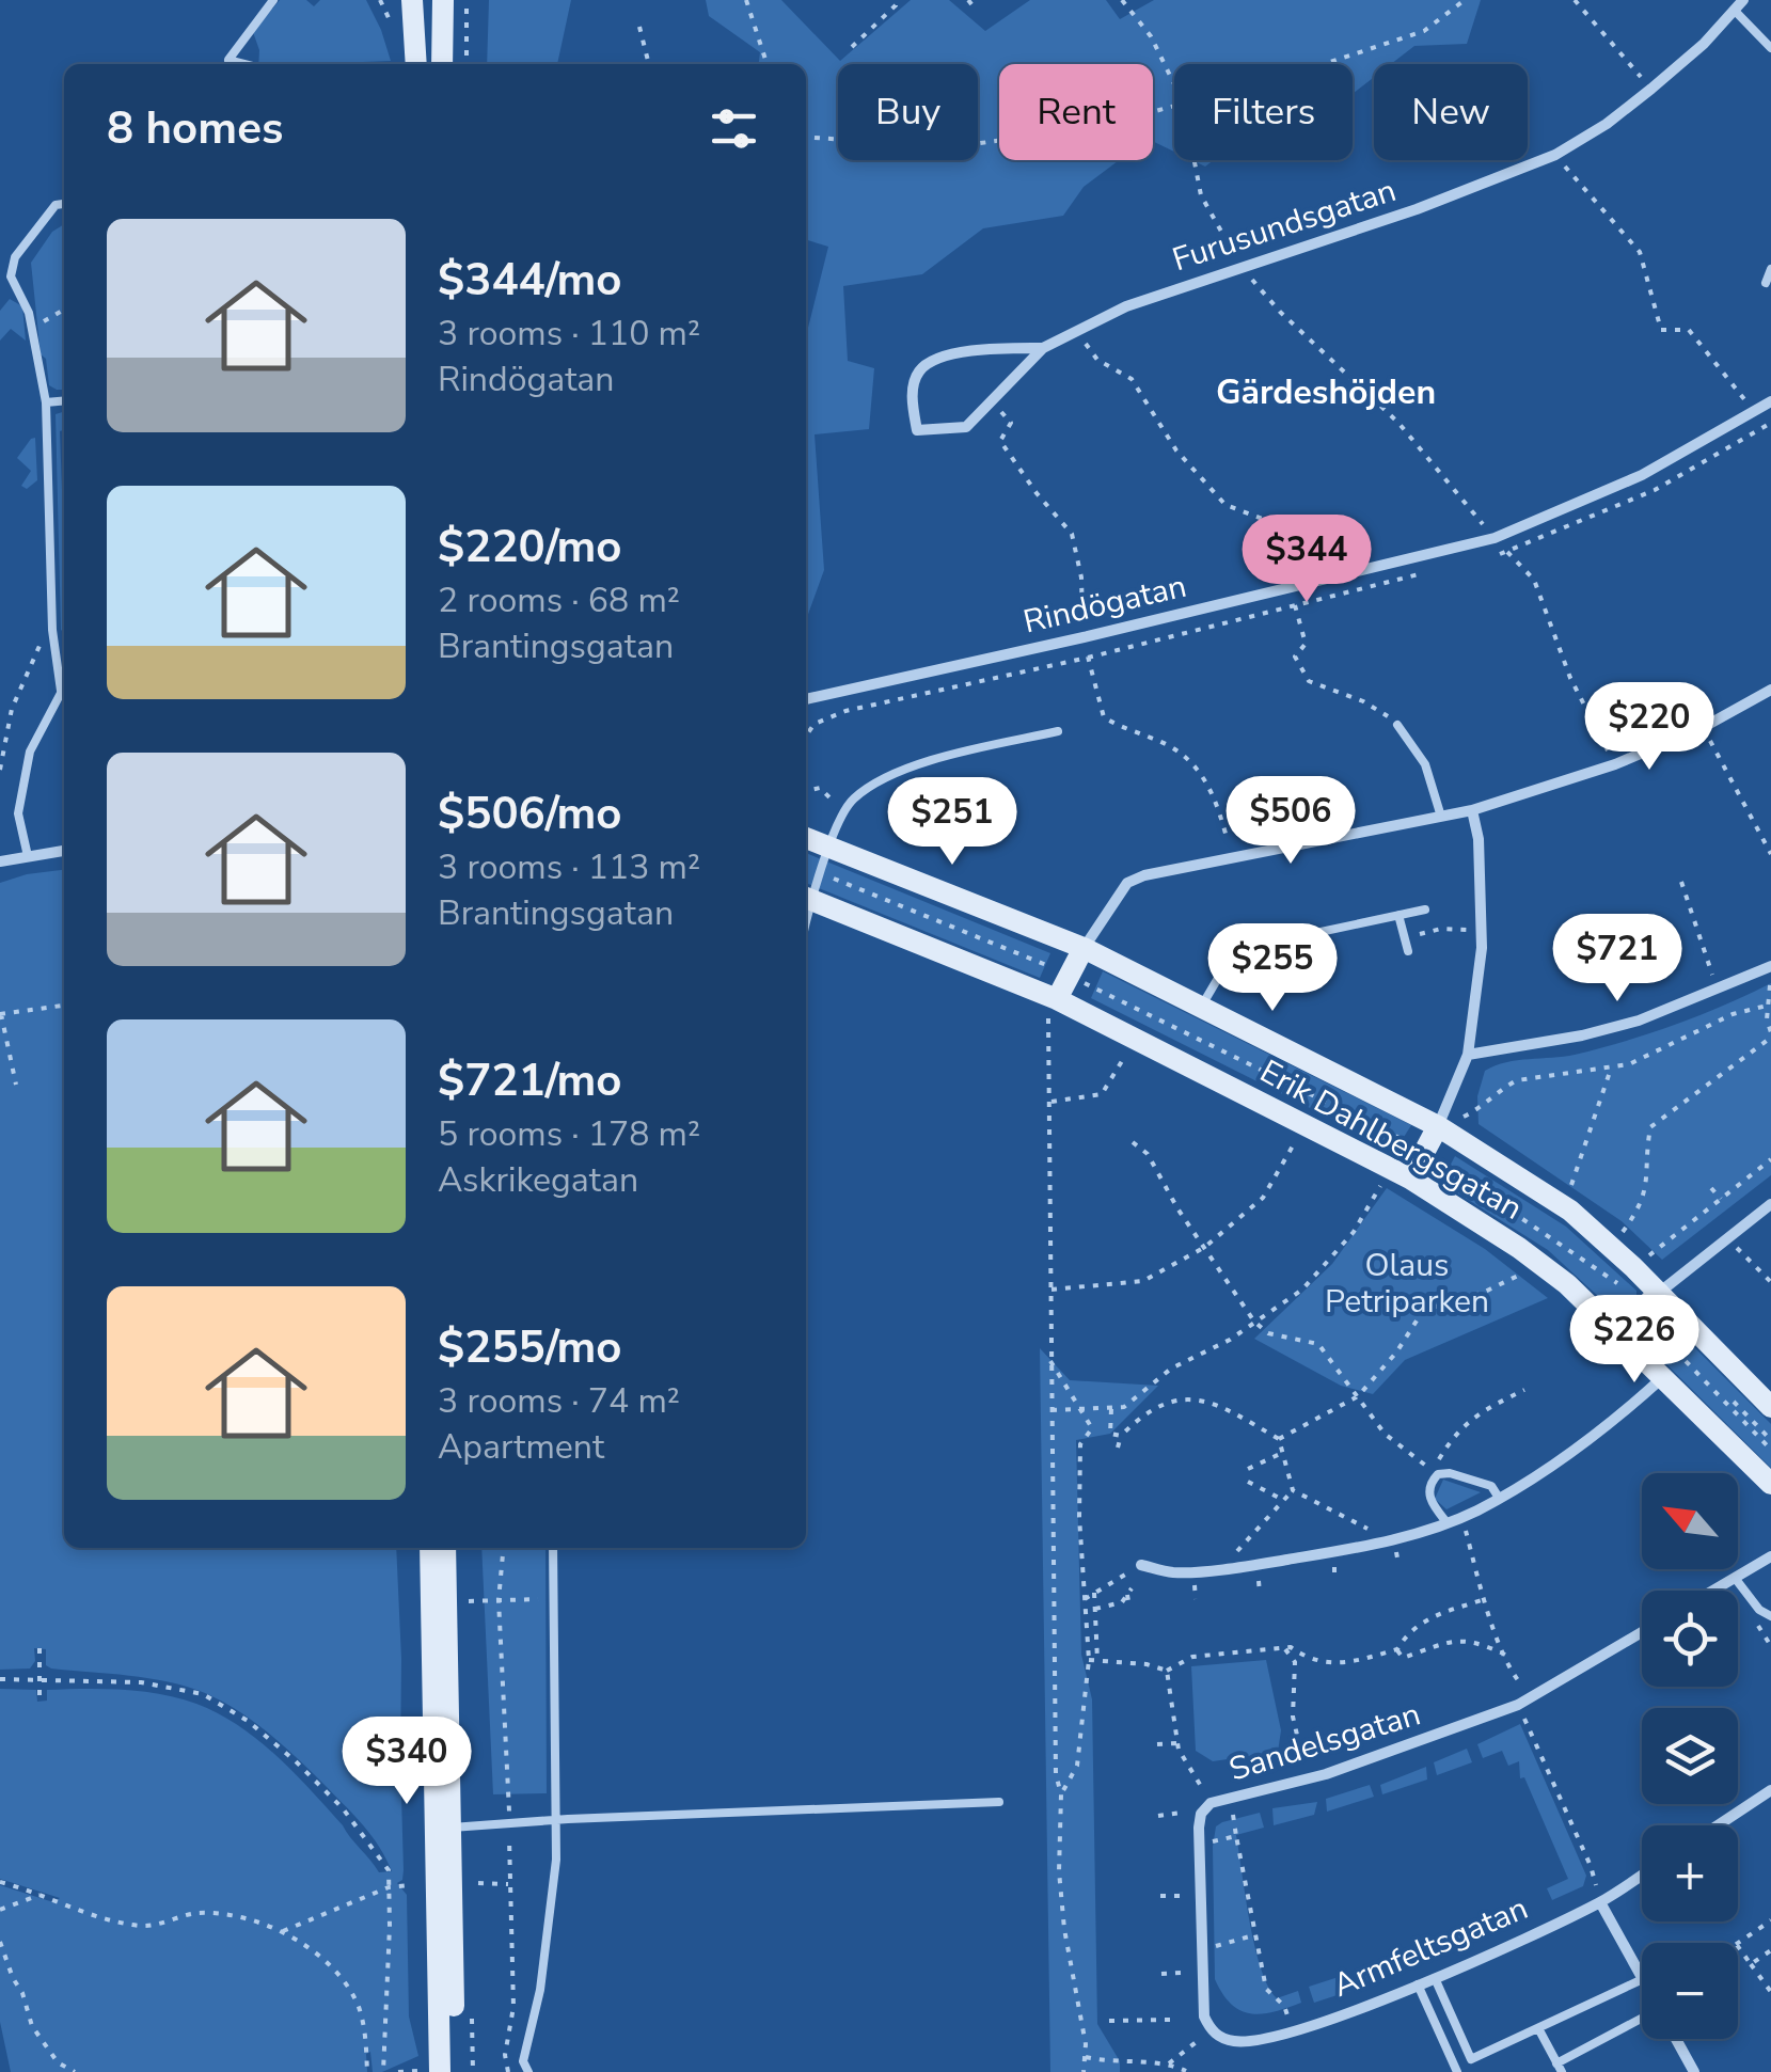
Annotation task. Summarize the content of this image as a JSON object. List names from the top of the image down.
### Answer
{
  "streets": {
    "street": [
      "Furusundsgatan",
      "Rindögatan",
      "Erik Dahlbergsgatan",
      "Sandelsgatan",
      "Armfeltsgatan"
    ]
  },
  "crossings": [
    ["Sandelsgatan", "Armfeltsgatan"]
  ],
  "districts": ["Gärdeshöjden"],
  "parks": ["Olaus Petriparken"],
  "north": "top left",
  "page": {
    "chip": [
      "Buy",
      "Rent",
      "Filters",
      "New"
    ],
    "heading": "8 homes",
    "list": [
      {
        "name": "$344/mo",
        "note": "3 rooms · 110 m² · Rindögatan"
      },
      {
        "name": "$220/mo",
        "note": "2 rooms · 68 m² · Brantingsgatan"
      },
      {
        "name": "$506/mo",
        "note": "3 rooms · 113 m² · Brantingsgatan"
      },
      {
        "name": "$721/mo",
        "note": "5 rooms · 178 m² · Askrikegatan"
      },
      {
        "name": "$255/mo",
        "note": "3 rooms · 74 m² · Apartment"
      }
    ],
    "price": [
      "$344",
      "$220",
      "$506",
      "$251",
      "$721",
      "$255",
      "$226",
      "$340"
    ],
    "map_buttons": ["+", "−"]
  }
}
